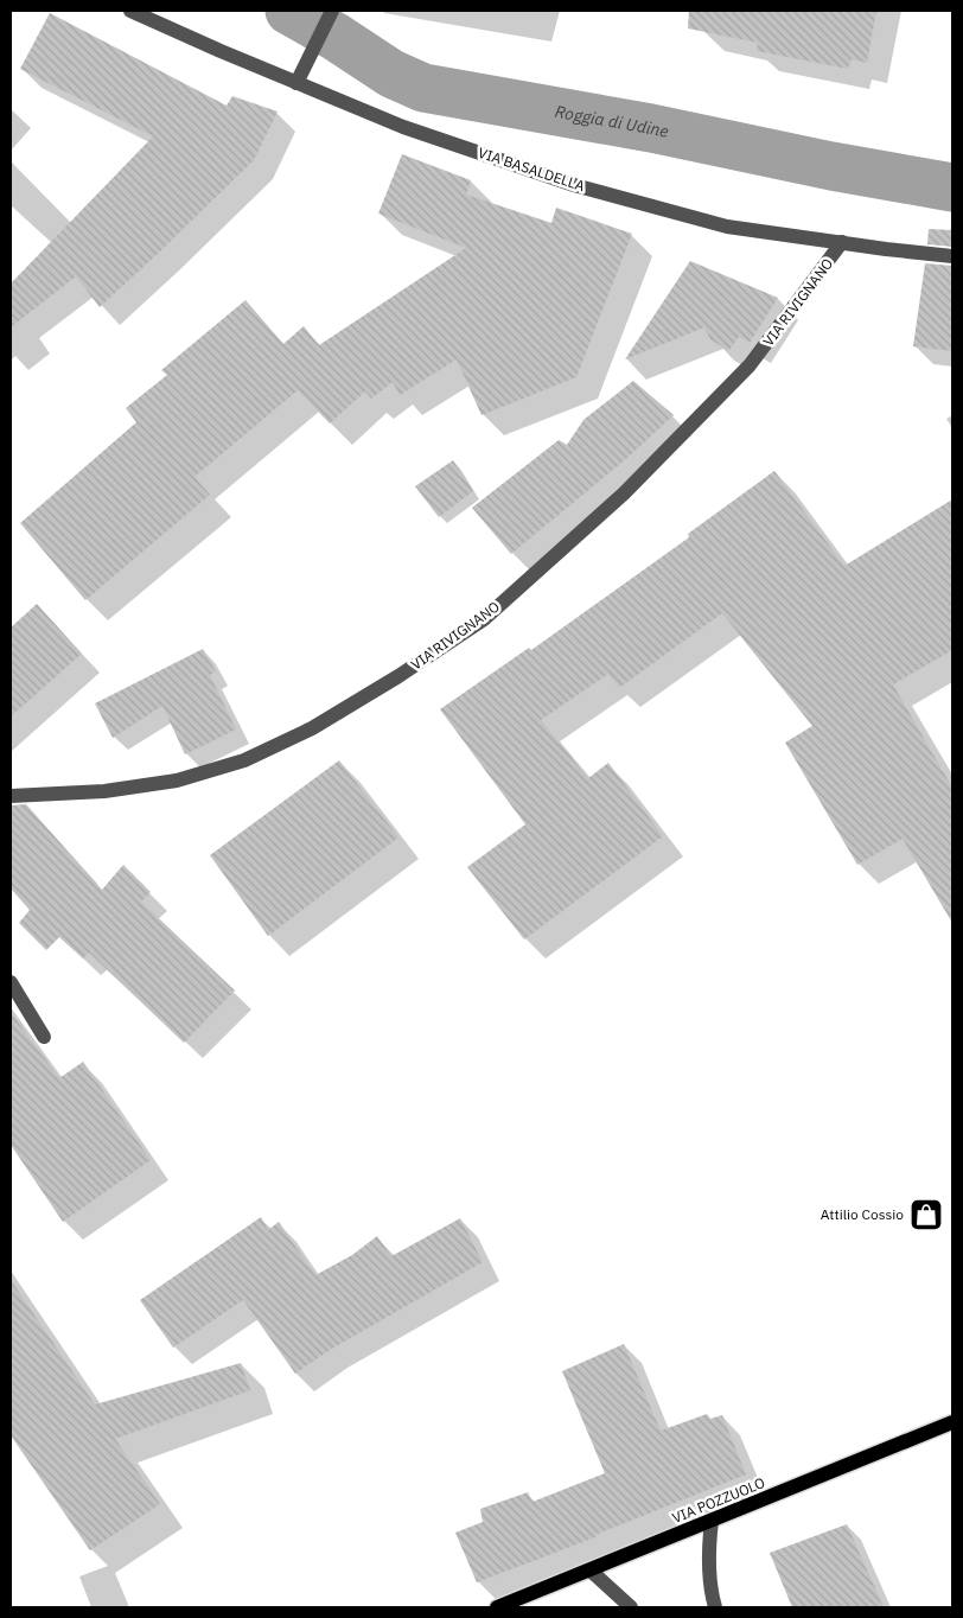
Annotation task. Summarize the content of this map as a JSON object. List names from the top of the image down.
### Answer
{
  "streets": {
    "main road": ["VIA POZZUOLO"],
    "street": ["VIA BASALDELLA", "VIA RIVIGNANO"]
  },
  "crossings": [
    ["VIA BASALDELLA", "VIA RIVIGNANO"]
  ],
  "water": ["Roggia di Udine"],
  "places": {
    "shop": ["Attilio Cossio"]
  }
}
